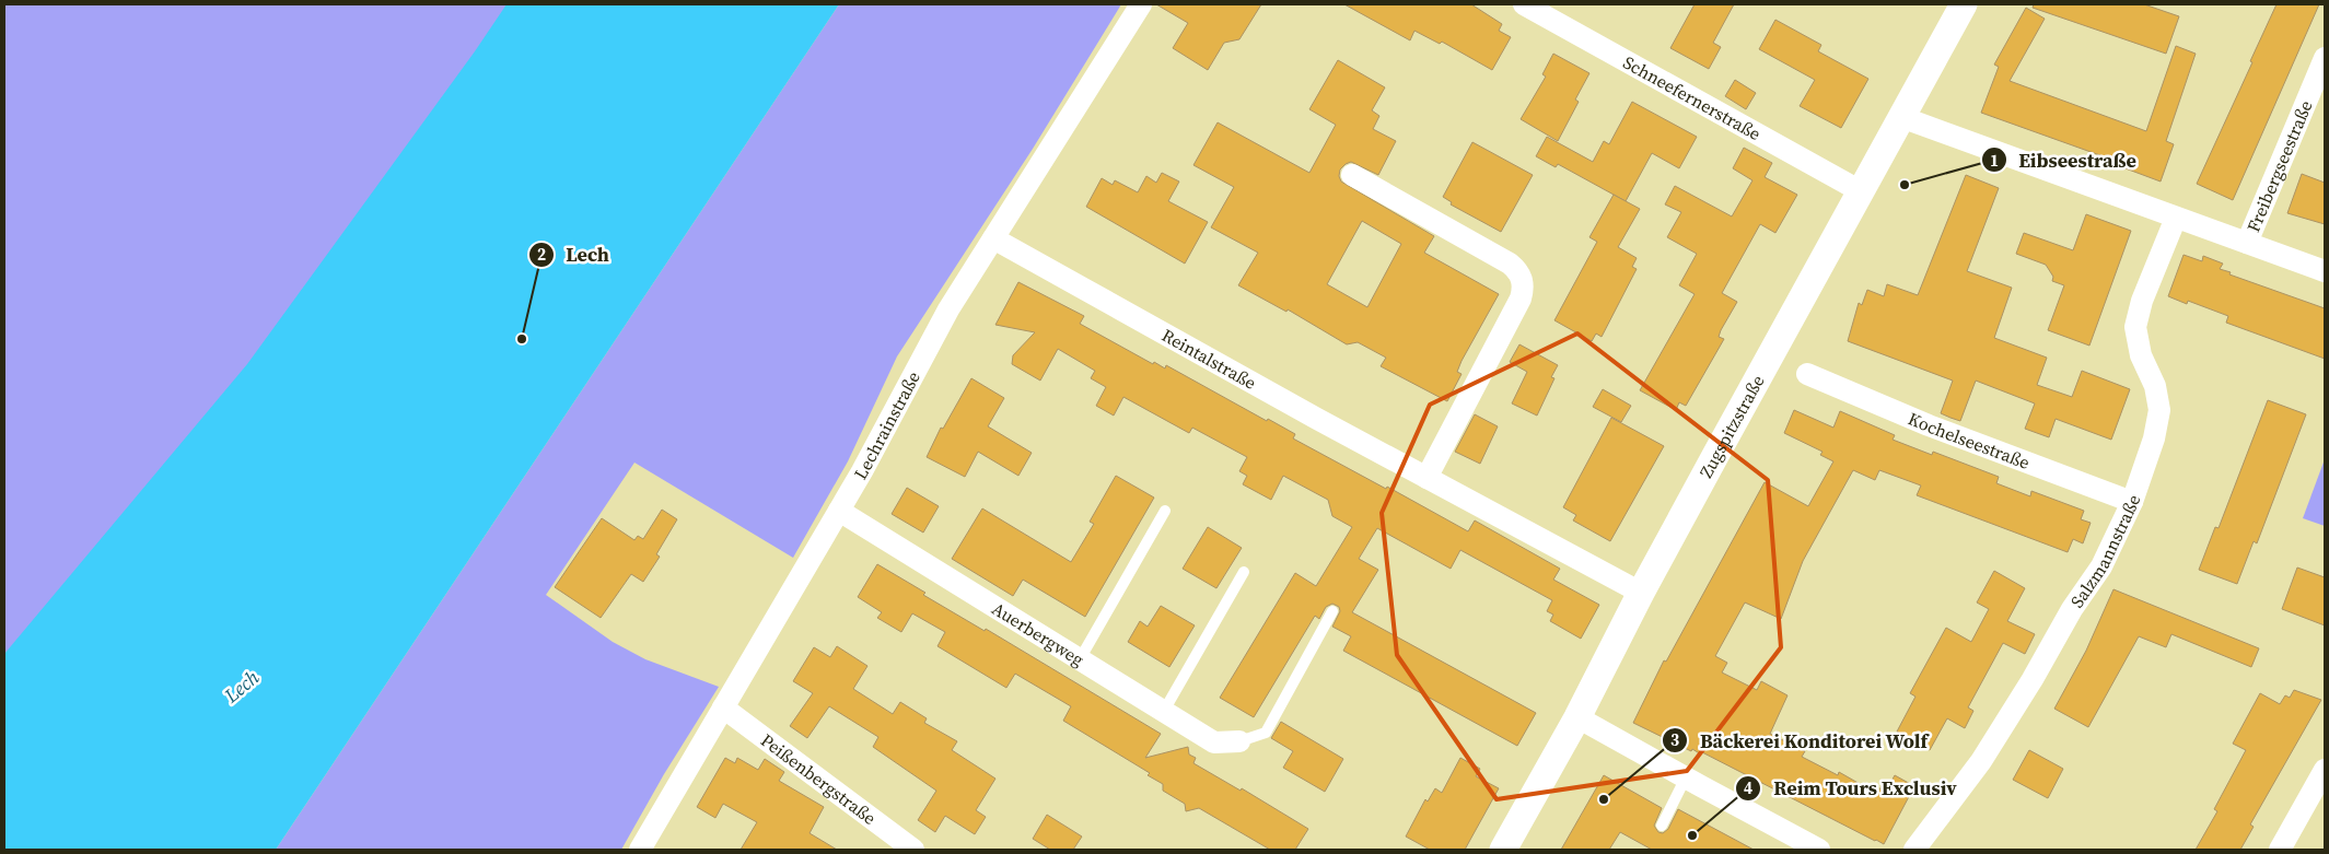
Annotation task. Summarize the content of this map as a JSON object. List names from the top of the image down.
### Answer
{
  "streets": {
    "street": [
      "Schneefernerstraße",
      "Freibergseestraße",
      "Reintalstraße",
      "Lechrainstraße",
      "Zugspitzstraße",
      "Kochelseestraße",
      "Salzmannstraße",
      "Auerbergweg",
      "Peißenbergstraße"
    ]
  },
  "crossings": [
    ["Schneefernerstraße", "Zugspitzstraße"],
    ["Reintalstraße", "Lechrainstraße"],
    ["Reintalstraße", "Zugspitzstraße"],
    ["Lechrainstraße", "Auerbergweg"],
    ["Lechrainstraße", "Peißenbergstraße"],
    ["Kochelseestraße", "Salzmannstraße"]
  ],
  "water": ["Lech"],
  "places": [
    "Eibseestraße",
    "Lech",
    "Bäckerei Konditorei Wolf",
    "Reim Tours Exclusiv"
  ]
}
